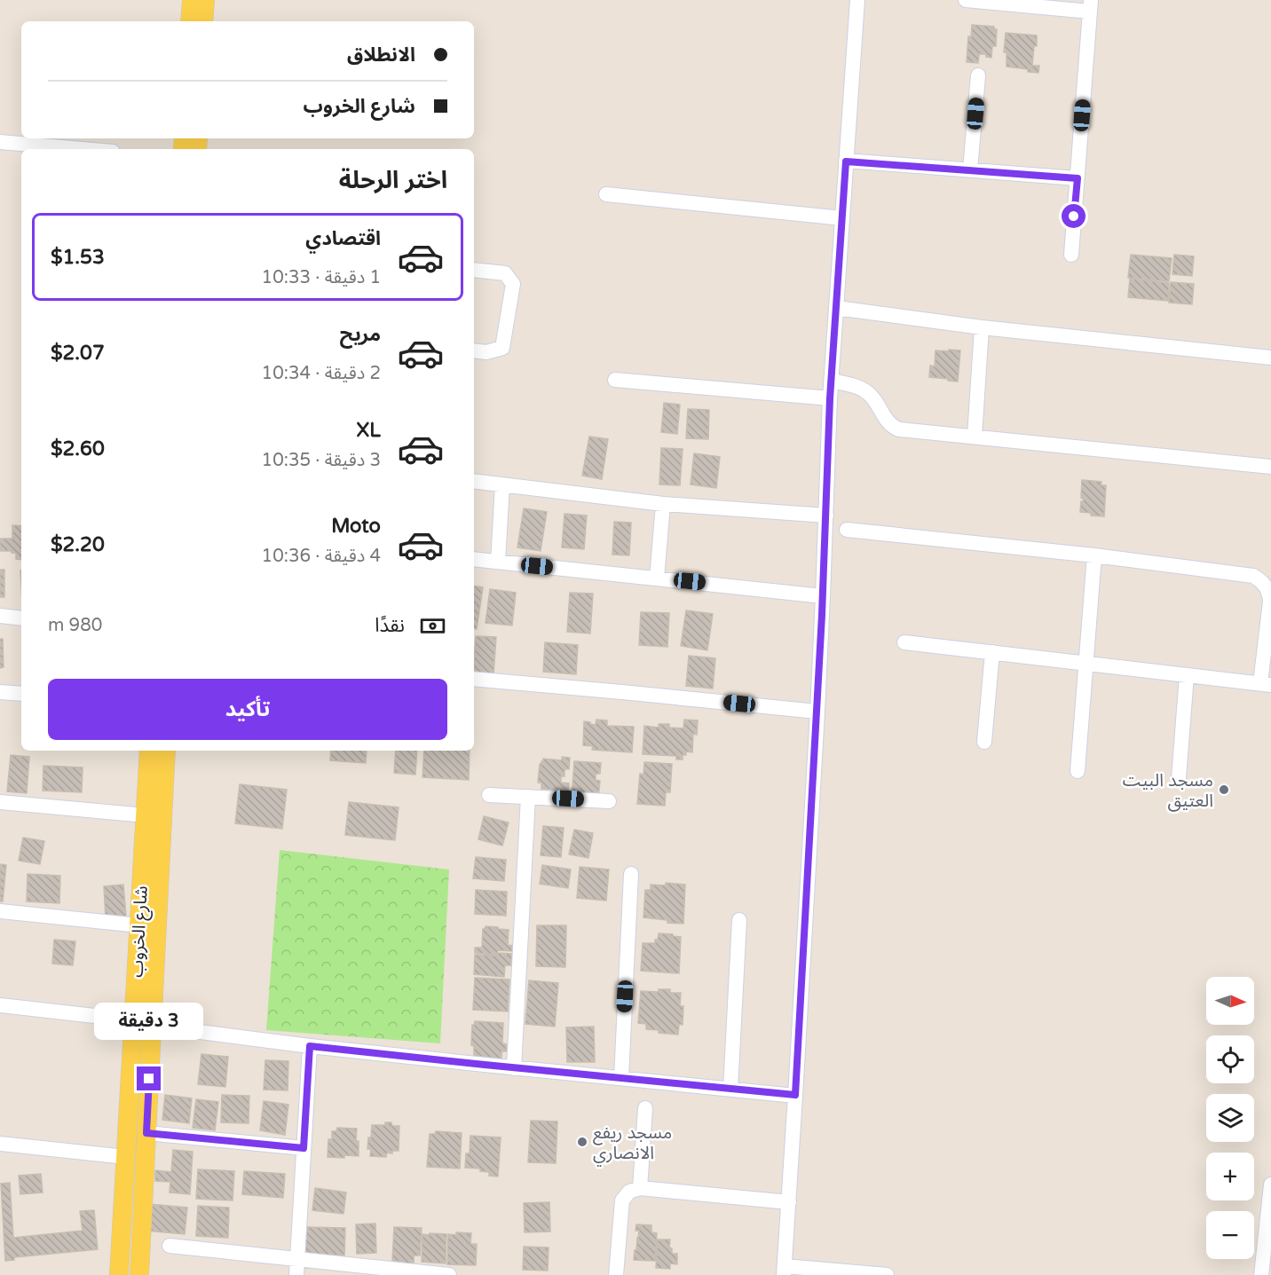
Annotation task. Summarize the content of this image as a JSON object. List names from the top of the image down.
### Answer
{
  "streets": {
    "main road": ["شارع الخروب"]
  },
  "places": ["مسجد البيت العتيق", "مسجد ريفع الانصاري"],
  "north": "right",
  "page": {
    "banner": ["الانطلاق", "شارع الخروب"],
    "heading": "اختر الرحلة",
    "list": [
      {
        "name": "اقتصادي",
        "note": "1 دقيقة · 10:33",
        "value": "$1.53"
      },
      {
        "name": "مريح",
        "note": "2 دقيقة · 10:34",
        "value": "$2.07"
      },
      {
        "name": "XL",
        "note": "3 دقيقة · 10:35",
        "value": "$2.60"
      },
      {
        "name": "Moto",
        "note": "4 دقيقة · 10:36",
        "value": "$2.20"
      }
    ],
    "pay": ["نقدًا", "980 m"],
    "buttons": "تأكيد",
    "map_buttons": ["+", "−"],
    "bubble": "3 دقيقة"
  }
}
